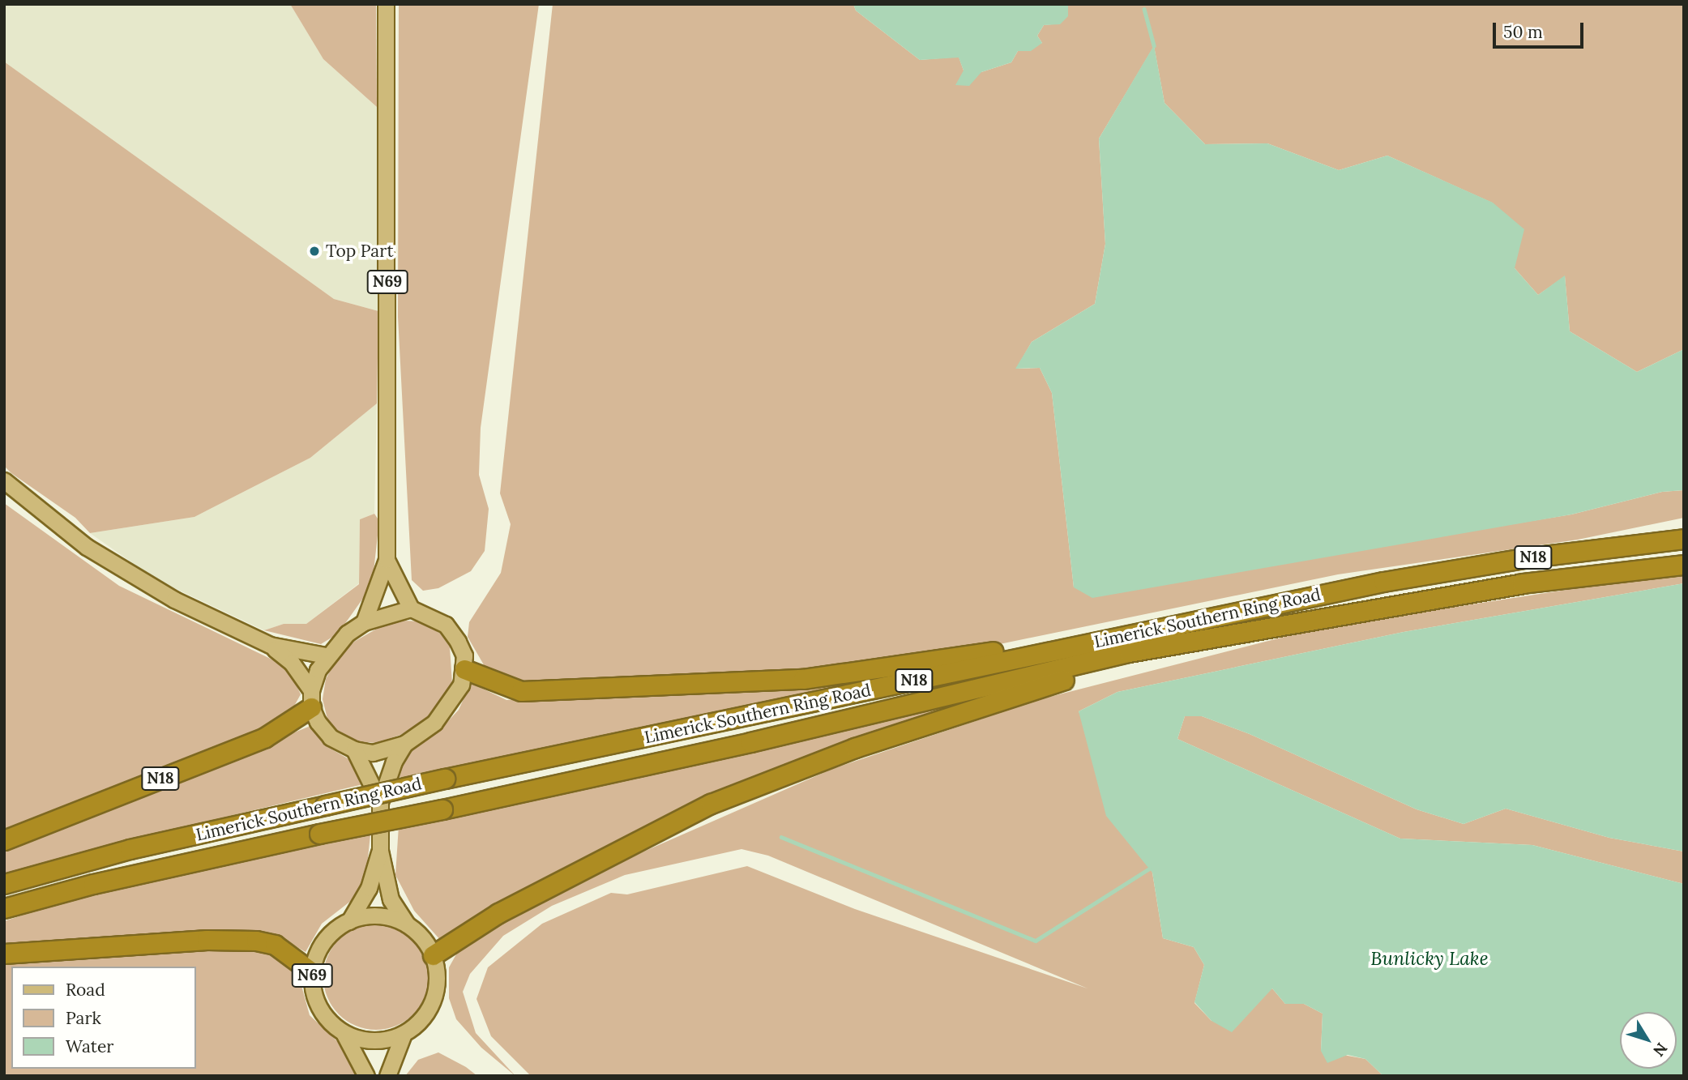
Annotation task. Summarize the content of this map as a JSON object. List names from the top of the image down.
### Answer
{
  "streets": {
    "highway": ["N18", "Limerick Southern Ring Road"],
    "main road": ["N69"]
  },
  "crossings": [
    ["N69", "N18"],
    ["N18", "Limerick Southern Ring Road"]
  ],
  "water": ["Bunlicky Lake"],
  "places": ["Top Part"],
  "legend": ["Road", "Park", "Water"],
  "scale_bar": "50 m",
  "north": "bottom right"
}
